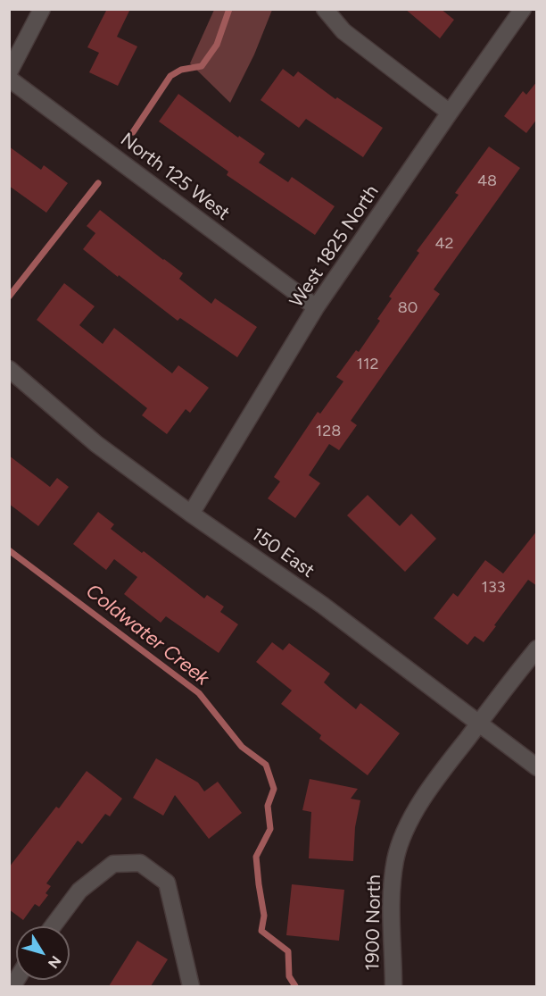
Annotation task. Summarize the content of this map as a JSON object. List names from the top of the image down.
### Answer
{
  "streets": {
    "street": [
      "North 125 West",
      "West 1825 North",
      "150 East",
      "1900 North"
    ]
  },
  "crossings": [
    ["North 125 West", "West 1825 North"],
    ["West 1825 North", "150 East"],
    ["150 East", "1900 North"]
  ],
  "water": ["Coldwater Creek"],
  "house_numbers": [
    "48",
    "42",
    "80",
    "112",
    "128",
    "133"
  ],
  "north": "bottom right"
}
